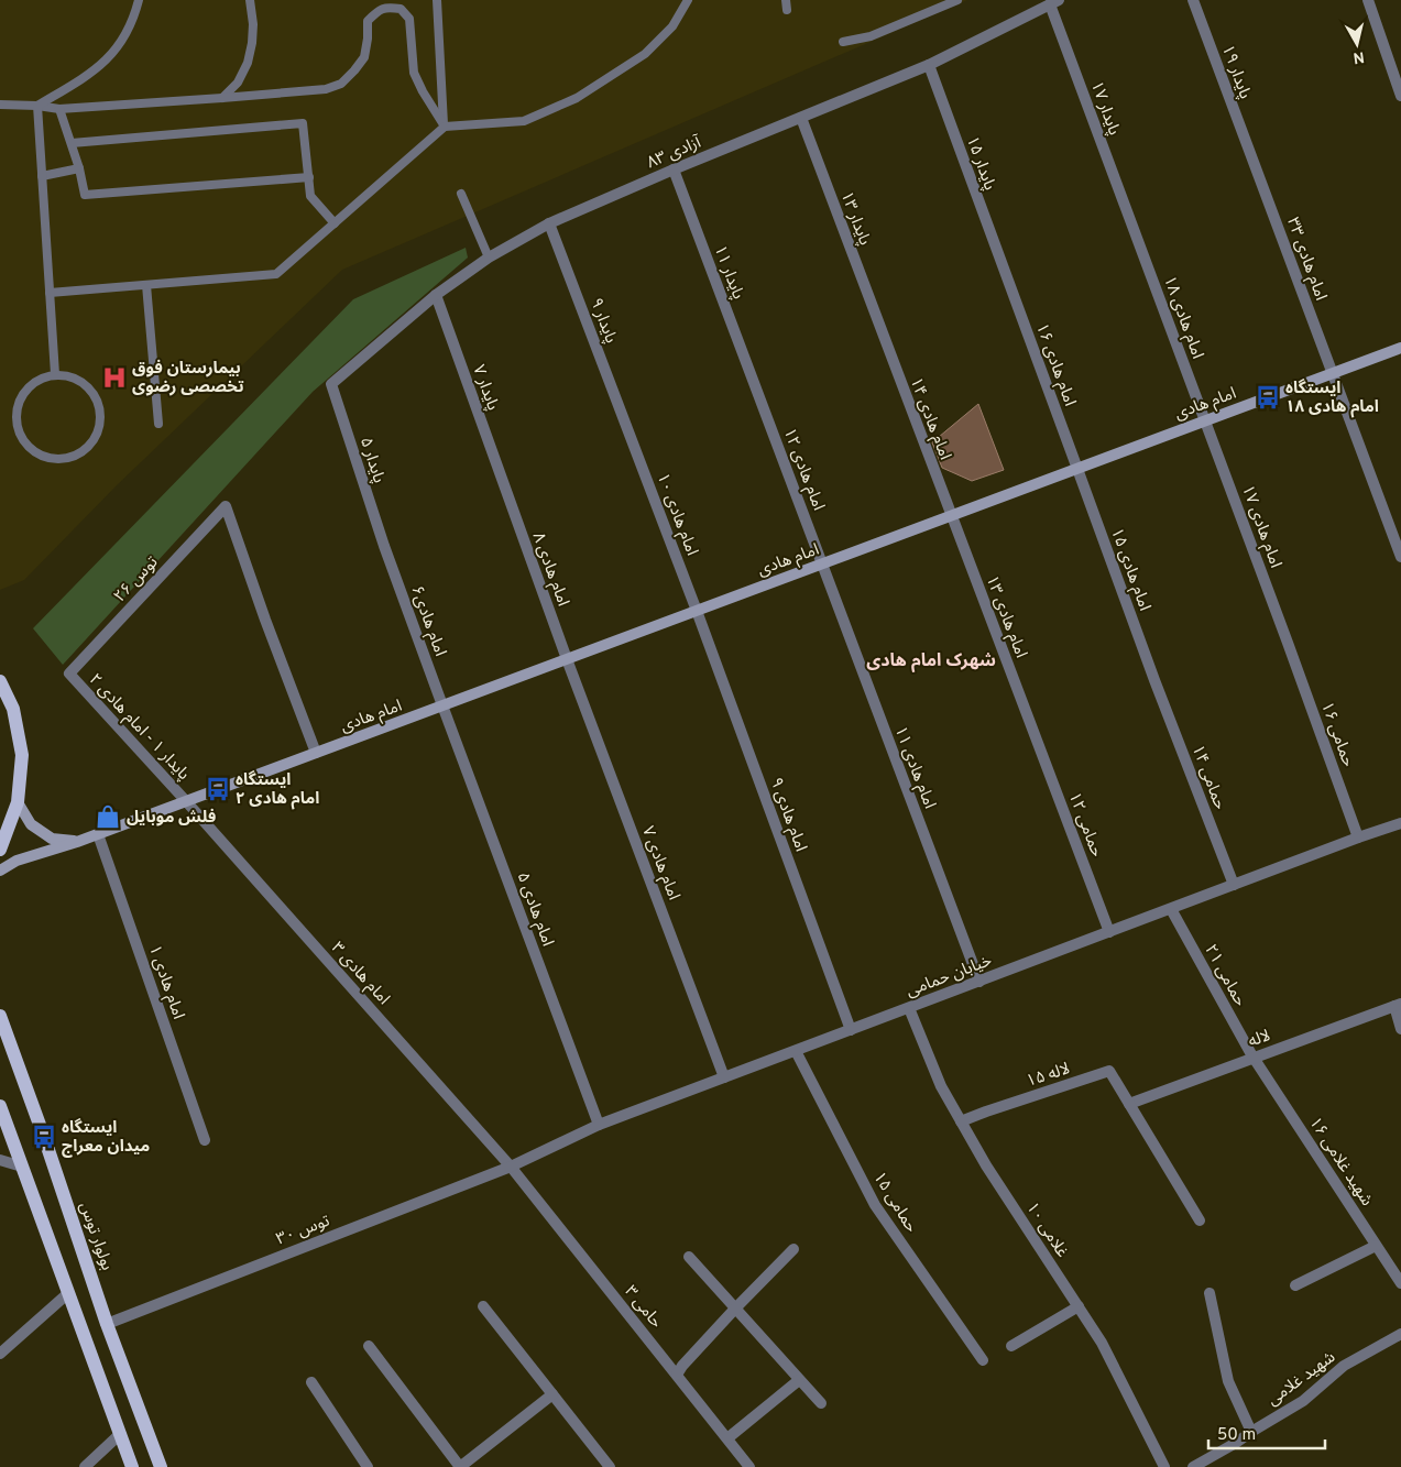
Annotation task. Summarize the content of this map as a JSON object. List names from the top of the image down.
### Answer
{
  "streets": {
    "main road": ["امام هادی", "بولوار توس"],
    "street": [
      "پایدار ۱۹",
      "پایدار ۱۷",
      "آزادی ۸۳",
      "پایدار ۱۵",
      "پایدار ۱۳",
      "امام هادی ۳۳",
      "پایدار ۱۱",
      "امام هادی ۱۸",
      "پایدار ۹",
      "امام هادی ۱۶",
      "پایدار ۷",
      "امام هادی ۱۴",
      "پایدار ۵",
      "امام هادی ۱۲",
      "امام هادی ۱۰",
      "امام هادی ۱۷",
      "امام هادی ۸",
      "امام هادی ۱۵",
      "توس ۲۶",
      "امام هادی ۱۳",
      "امام هادی۶",
      "پایدار ۱ - امام هادی ۲",
      "حمامی ۱۶",
      "امام هادی ۱۱",
      "حمامی ۱۴",
      "امام هادی ۹",
      "حمامی ۱۲",
      "امام هادی ۷",
      "امام هادی ۵",
      "امام هادی ۳",
      "خیابان حمامی",
      "حمامی ۲۱",
      "امام هادی ۱",
      "لاله",
      "لاله ۱۵",
      "شهید غلامی ۱۶",
      "حمامی ۱۵",
      "توس ۳۰",
      "غلامی ۱۰",
      "حامی ۳",
      "شهید غلامی"
    ]
  },
  "crossings": [
    ["پایدار ۱۹", "امام هادی ۳۳"],
    ["پایدار ۱۷", "آزادی ۸۳"],
    ["پایدار ۱۷", "امام هادی ۱۸"],
    ["آزادی ۸۳", "پایدار ۱۵"],
    ["آزادی ۸۳", "پایدار ۱۳"],
    ["آزادی ۸۳", "پایدار ۱۱"],
    ["آزادی ۸۳", "پایدار ۹"],
    ["آزادی ۸۳", "پایدار ۷"],
    ["آزادی ۸۳", "پایدار ۵"],
    ["پایدار ۱۵", "امام هادی ۱۶"],
    ["پایدار ۱۳", "امام هادی ۱۴"],
    ["امام هادی ۳۳", "امام هادی"],
    ["پایدار ۱۱", "امام هادی ۱۲"],
    ["امام هادی ۱۸", "امام هادی"],
    ["امام هادی ۱۸", "امام هادی ۱۷"],
    ["پایدار ۹", "امام هادی ۱۰"],
    ["امام هادی ۱۶", "امام هادی"],
    ["امام هادی ۱۶", "امام هادی ۱۵"],
    ["پایدار ۷", "امام هادی ۸"],
    ["امام هادی", "امام هادی ۱۴"],
    ["امام هادی", "امام هادی ۱۲"],
    ["امام هادی", "امام هادی ۱۰"],
    ["امام هادی", "امام هادی ۱۷"],
    ["امام هادی", "امام هادی ۸"],
    ["امام هادی", "امام هادی ۱۵"],
    ["امام هادی", "توس ۲۶"],
    ["امام هادی", "امام هادی ۱۳"],
    ["امام هادی", "امام هادی۶"],
    ["امام هادی", "پایدار ۱ - امام هادی ۲"],
    ["امام هادی", "امام هادی ۱۱"],
    ["امام هادی", "امام هادی ۹"],
    ["امام هادی", "امام هادی ۷"],
    ["امام هادی", "امام هادی ۵"],
    ["امام هادی", "امام هادی ۳"],
    ["امام هادی", "امام هادی ۱"],
    ["امام هادی ۱۴", "امام هادی ۱۳"],
    ["پایدار ۵", "امام هادی۶"],
    ["امام هادی ۱۲", "امام هادی ۱۱"],
    ["امام هادی ۱۰", "امام هادی ۹"],
    ["امام هادی ۱۷", "حمامی ۱۶"],
    ["امام هادی ۸", "امام هادی ۷"],
    ["امام هادی ۱۵", "حمامی ۱۴"],
    ["توس ۲۶", "پایدار ۱ - امام هادی ۲"],
    ["امام هادی ۱۳", "حمامی ۱۲"],
    ["امام هادی۶", "امام هادی ۵"],
    ["پایدار ۱ - امام هادی ۲", "امام هادی ۳"],
    ["حمامی ۱۶", "خیابان حمامی"],
    ["امام هادی ۱۱", "خیابان حمامی"],
    ["حمامی ۱۴", "خیابان حمامی"],
    ["امام هادی ۹", "خیابان حمامی"],
    ["حمامی ۱۲", "خیابان حمامی"],
    ["امام هادی ۷", "خیابان حمامی"],
    ["امام هادی ۵", "خیابان حمامی"],
    ["امام هادی ۳", "خیابان حمامی"],
    ["امام هادی ۳", "توس ۳۰"],
    ["امام هادی ۳", "حامی ۳"],
    ["خیابان حمامی", "حمامی ۲۱"],
    ["خیابان حمامی", "حمامی ۱۵"],
    ["خیابان حمامی", "توس ۳۰"],
    ["خیابان حمامی", "غلامی ۱۰"],
    ["خیابان حمامی", "حامی ۳"],
    ["حمامی ۲۱", "لاله"],
    ["حمامی ۲۱", "شهید غلامی ۱۶"],
    ["لاله", "لاله ۱۵"],
    ["لاله", "شهید غلامی ۱۶"],
    ["لاله ۱۵", "غلامی ۱۰"],
    ["توس ۳۰", "بولوار توس"],
    ["توس ۳۰", "حامی ۳"]
  ],
  "districts": ["شهرک امام هادی"],
  "places": {
    "hospital": ["بیمارستان فوق تخصصی رضوی"],
    "bus stop": ["ایستگاه امام هادی ۱۸", "ایستگاه امام هادی ۲", "ایستگاه میدان معراج"],
    "shop": ["فلش موبایل"]
  },
  "scale_bar": "50 m",
  "north": "bottom"
}
